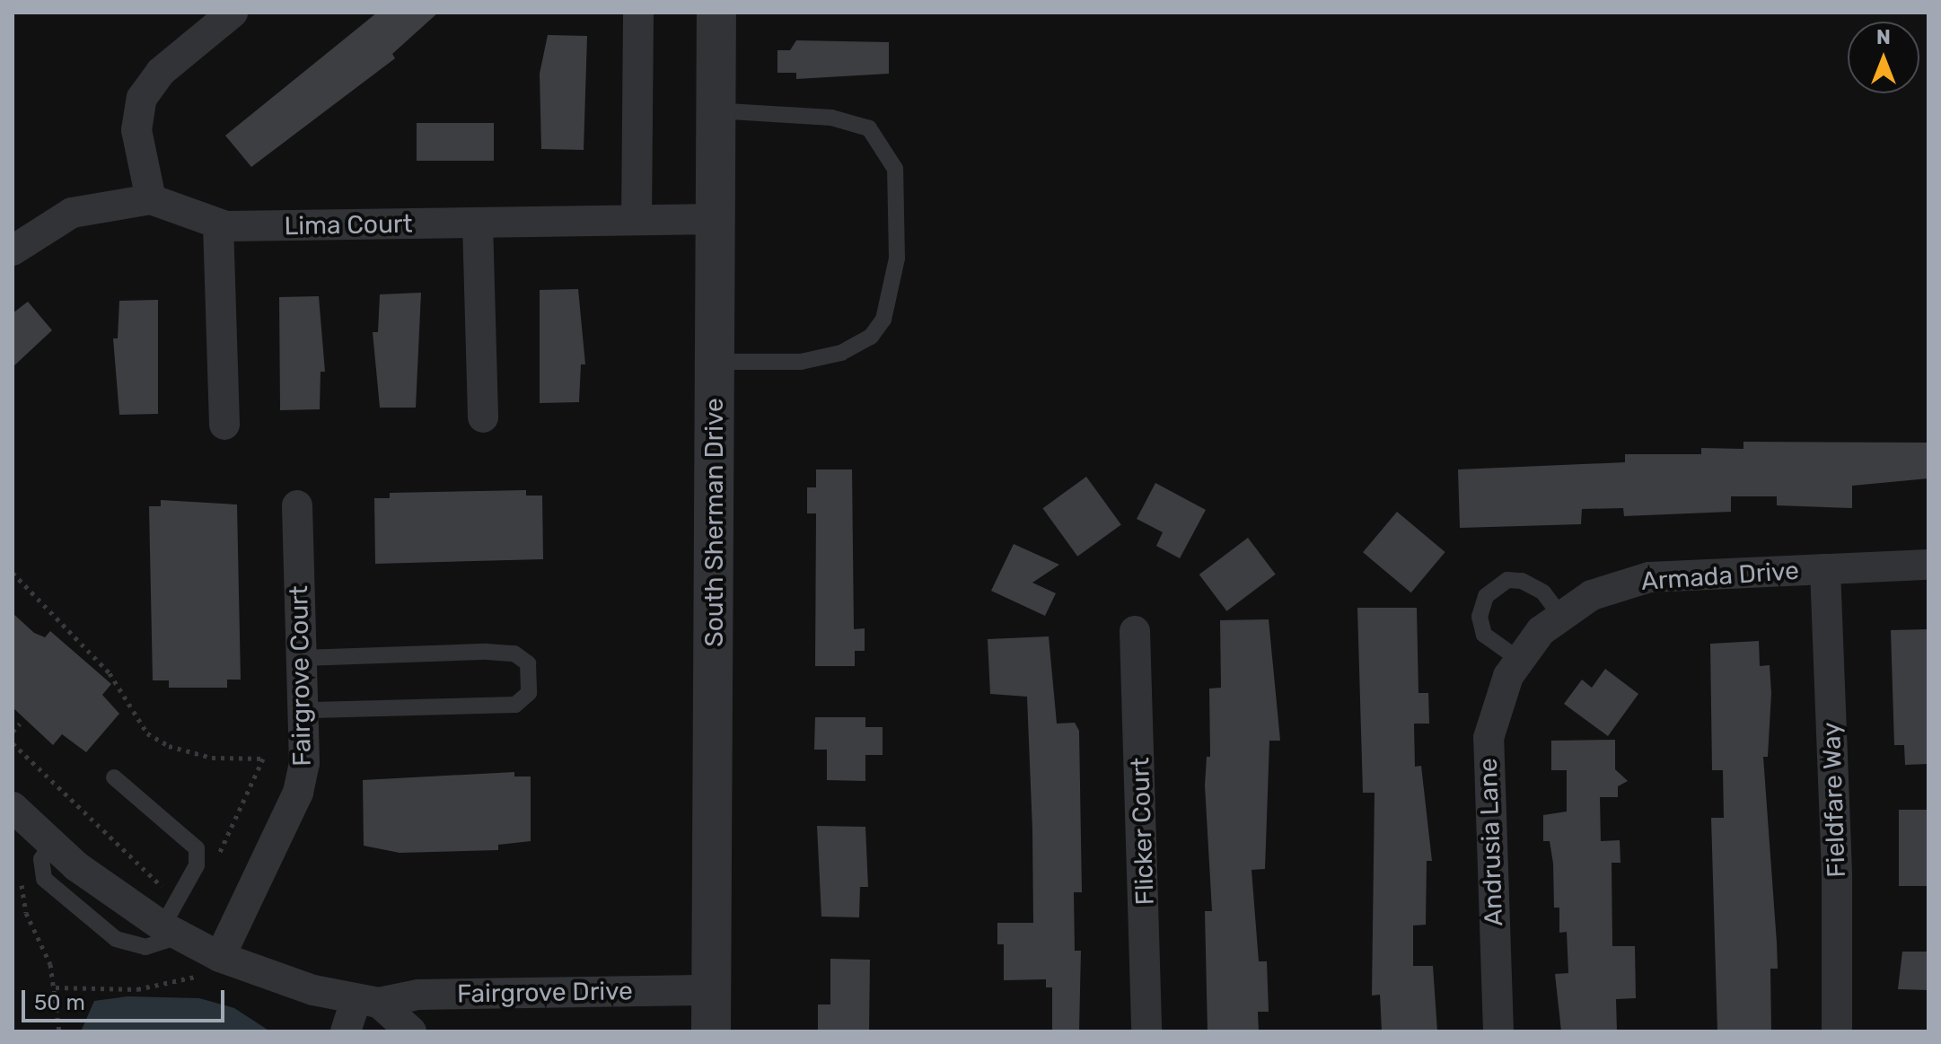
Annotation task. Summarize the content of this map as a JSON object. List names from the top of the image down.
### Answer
{
  "streets": {
    "street": [
      "Lima Court",
      "South Sherman Drive",
      "Armada Drive",
      "Fairgrove Court",
      "Fieldfare Way",
      "Flicker Court",
      "Andrusia Lane",
      "Fairgrove Drive"
    ]
  },
  "crossings": [
    ["Lima Court", "South Sherman Drive"],
    ["South Sherman Drive", "Fairgrove Drive"],
    ["Armada Drive", "Fieldfare Way"],
    ["Armada Drive", "Andrusia Lane"],
    ["Fairgrove Court", "Fairgrove Drive"]
  ],
  "scale_bar": "50 m",
  "north": "top"
}
